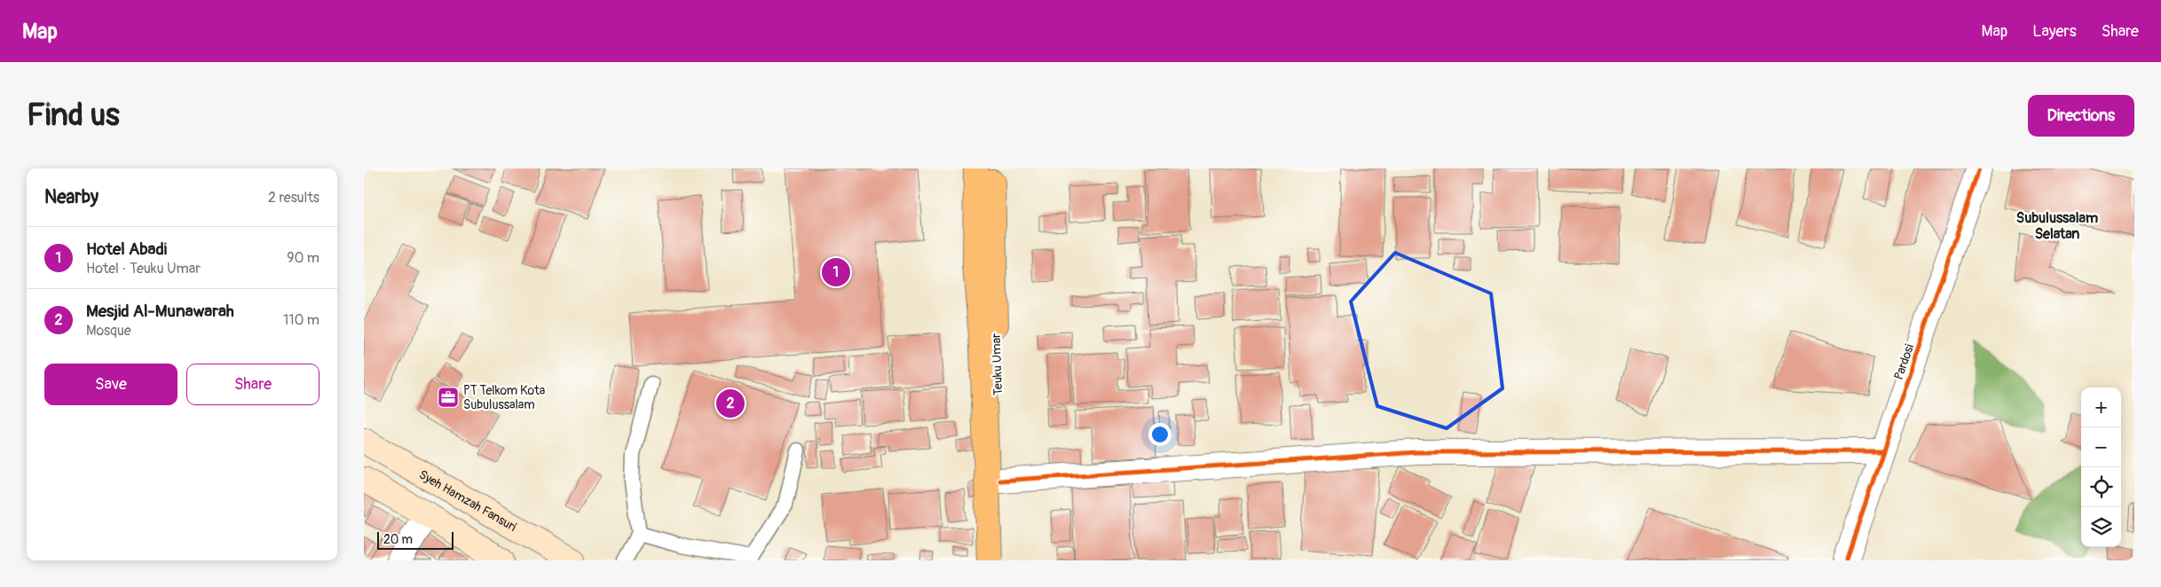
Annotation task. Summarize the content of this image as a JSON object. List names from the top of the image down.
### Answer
{
  "streets": {
    "highway": ["Teuku Umar"],
    "main road": ["Syeh Hamzah Fansuri"],
    "street": ["Pardosi"]
  },
  "districts": ["Subulussalam Selatan"],
  "places": {
    "office": ["PT Telkom Kota Subulussalam"]
  },
  "scale_bar": "20 m",
  "page": {
    "header": "Map",
    "nav": ["Map", "Layers", "Share"],
    "buttons": [
      "Directions",
      ["Save", "Share"]
    ],
    "title": "Find us",
    "heading": ["Nearby", "2 results"],
    "list": [
      {
        "mark": "1",
        "name": "Hotel Abadi",
        "note": "Hotel · Teuku Umar",
        "value": "90 m"
      },
      {
        "mark": "2",
        "name": "Mesjid Al-Munawarah",
        "note": "Mosque",
        "value": "110 m"
      }
    ],
    "pins": ["1", "2"],
    "map_buttons": ["+", "−"],
    "scale": "20 m"
  }
}
